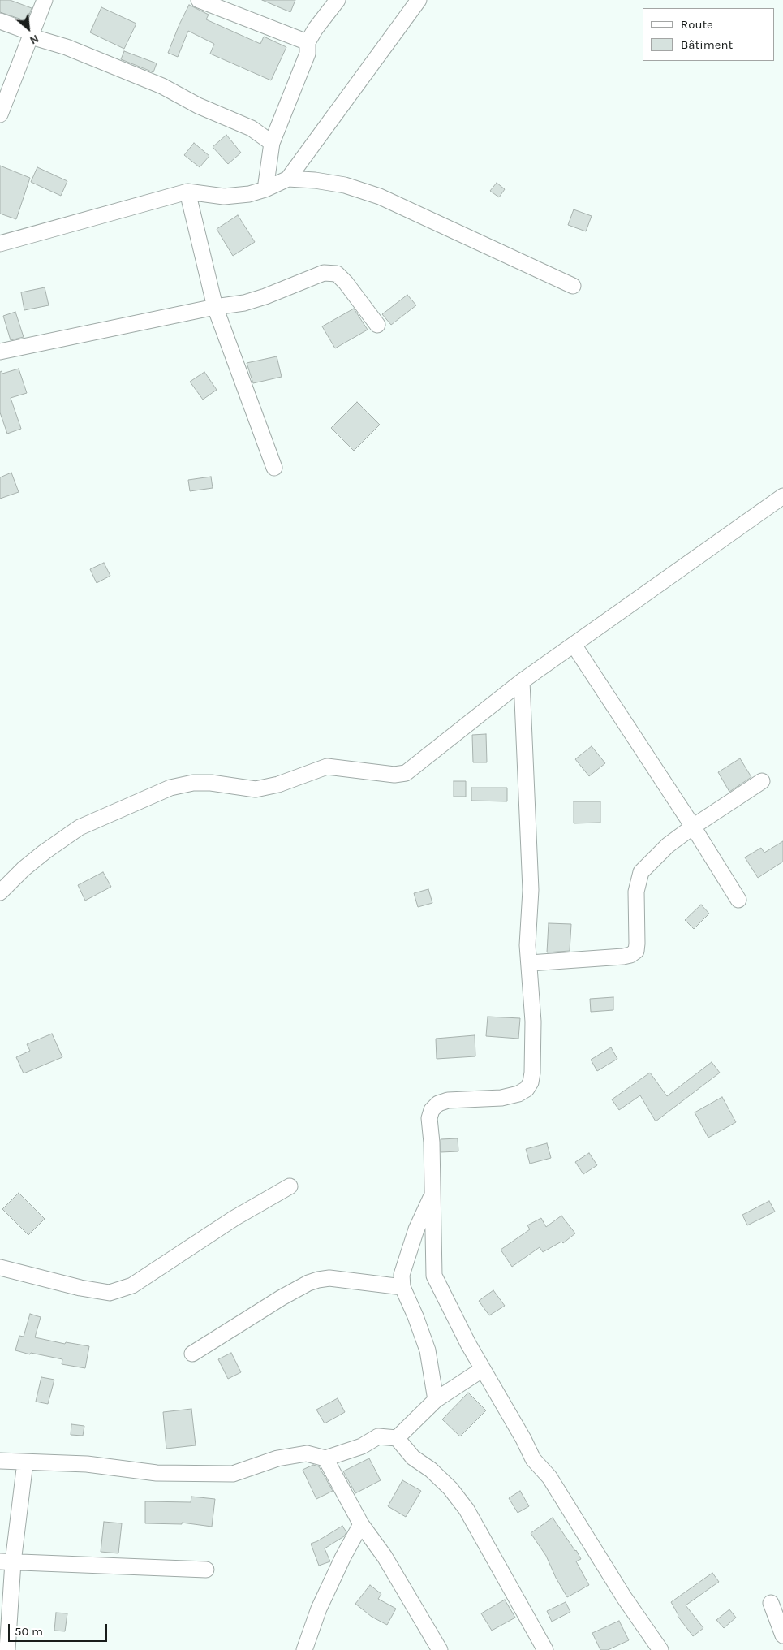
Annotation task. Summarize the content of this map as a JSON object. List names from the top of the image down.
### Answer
{
  "legend": ["Route", "Bâtiment"],
  "scale_bar": "50 m",
  "north": "bottom right"
}
